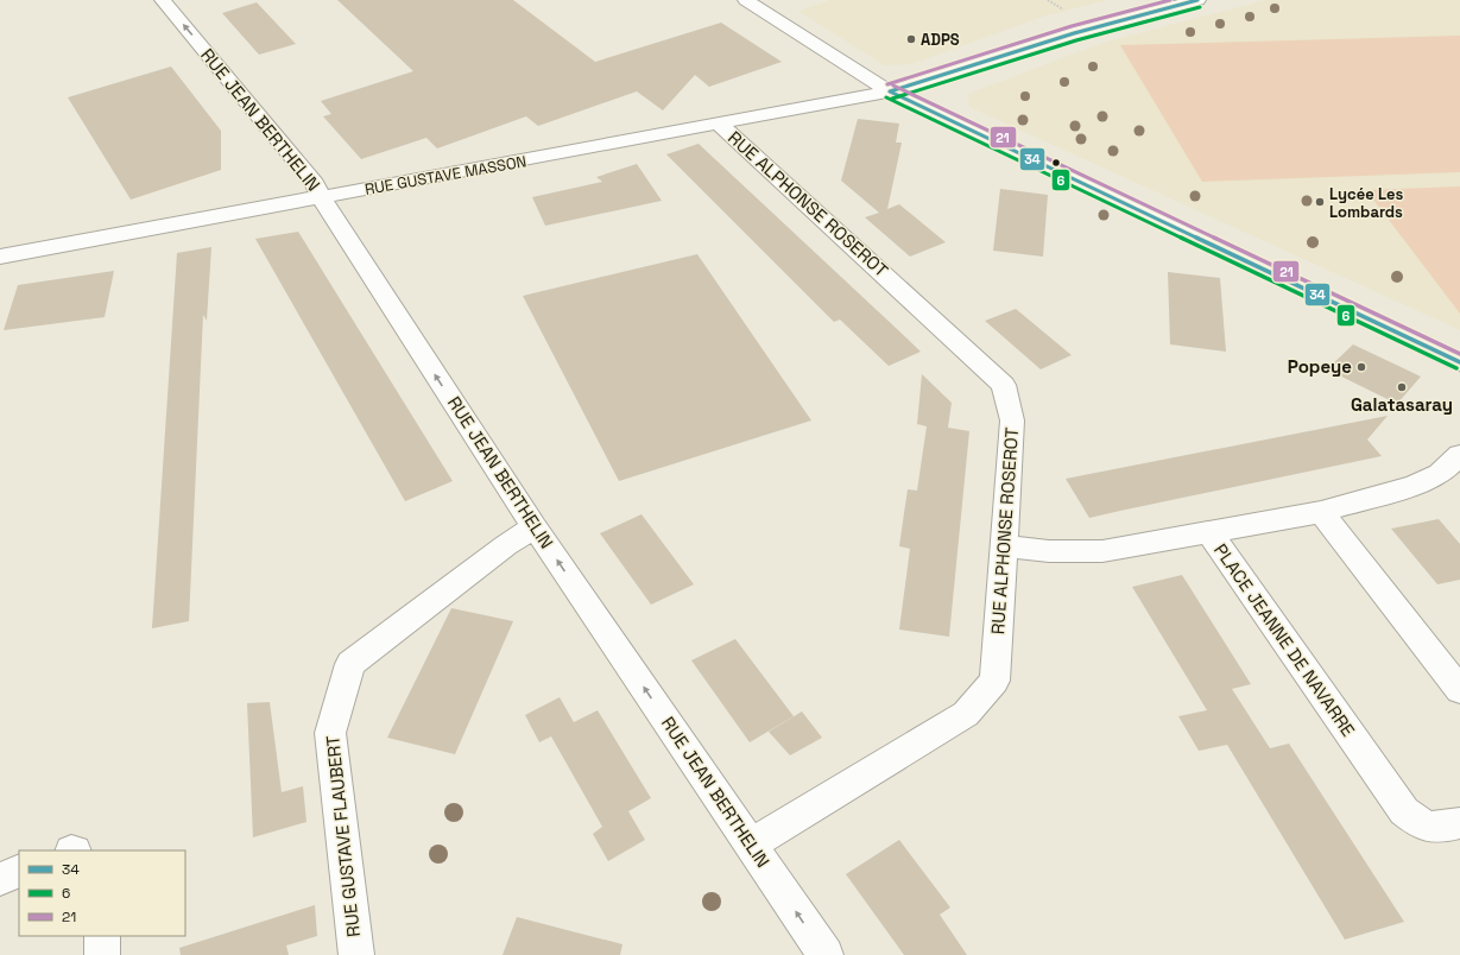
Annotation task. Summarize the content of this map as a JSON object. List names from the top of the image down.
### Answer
{
  "streets": {
    "street": [
      "RUE JEAN BERTHELIN",
      "RUE GUSTAVE MASSON",
      "RUE ALPHONSE ROSEROT",
      "PLACE JEANNE DE NAVARRE",
      "RUE GUSTAVE FLAUBERT"
    ]
  },
  "crossings": [
    ["RUE JEAN BERTHELIN", "RUE GUSTAVE MASSON"],
    ["RUE JEAN BERTHELIN", "RUE ALPHONSE ROSEROT"],
    ["RUE JEAN BERTHELIN", "RUE GUSTAVE FLAUBERT"],
    ["RUE GUSTAVE MASSON", "RUE ALPHONSE ROSEROT"]
  ],
  "one_way": ["RUE JEAN BERTHELIN"],
  "places": [
    "ADPS",
    "Lycée Les Lombards",
    "Popeye",
    "Galatasaray"
  ],
  "lines": ["transit line 34", "transit line 21", "transit line 6"],
  "legend": ["34", "6", "21"]
}
